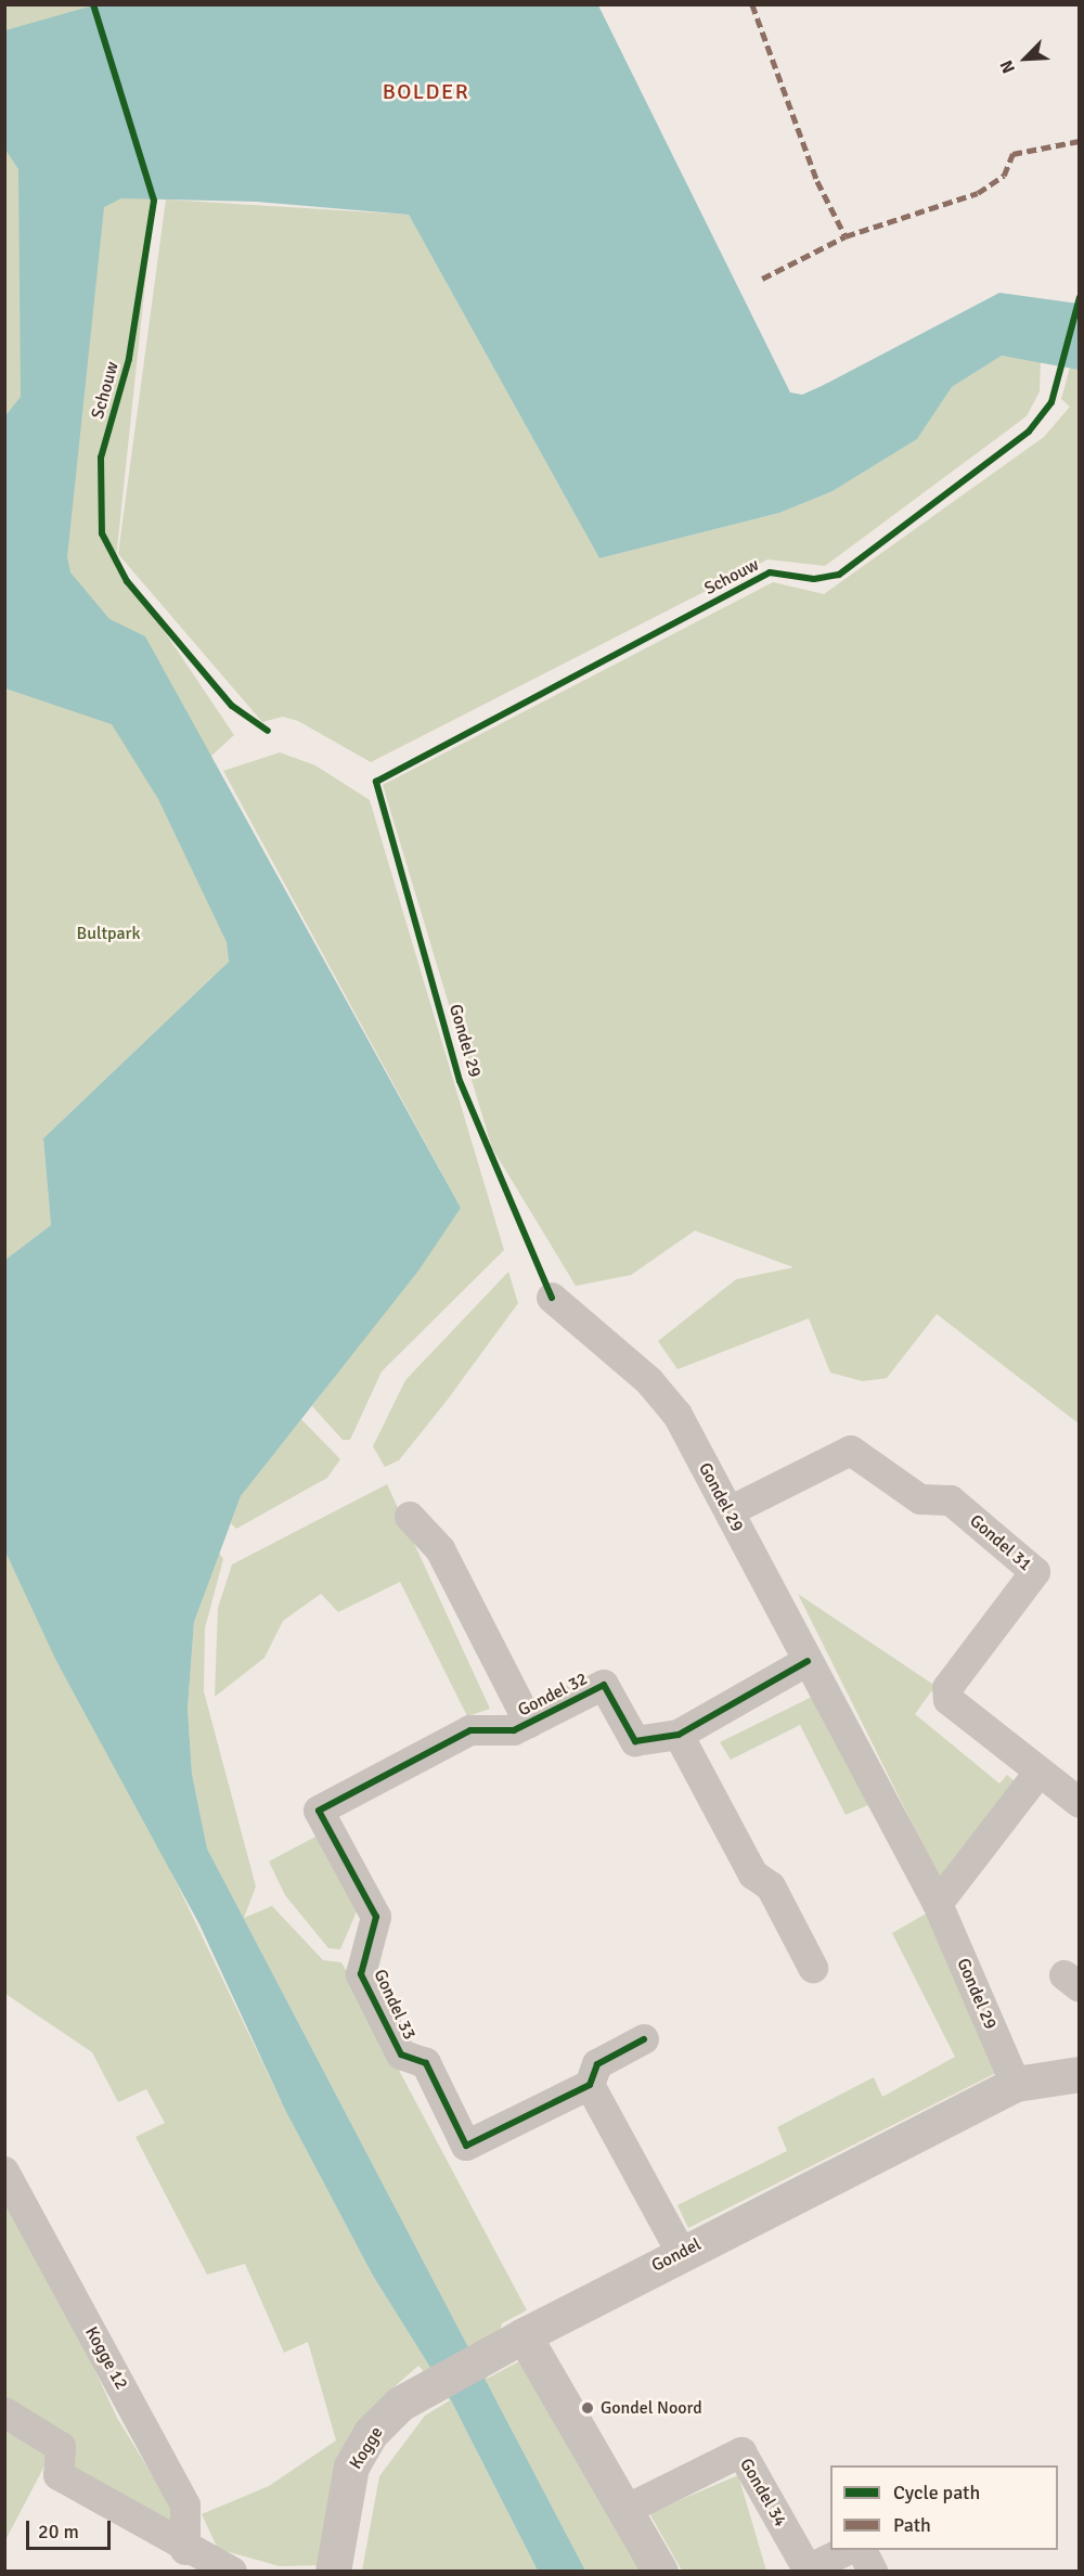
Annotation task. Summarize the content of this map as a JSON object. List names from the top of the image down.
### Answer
{
  "streets": {
    "street": [
      "Gondel 29",
      "Gondel 31",
      "Gondel 32",
      "Gondel 33",
      "Gondel",
      "Kogge 12",
      "Kogge",
      "Gondel 34"
    ],
    "cycle path": ["Schouw"]
  },
  "crossings": [
    ["Gondel 29", "Gondel 31"],
    ["Gondel 29", "Gondel 32"],
    ["Gondel 29", "Gondel"],
    ["Gondel 32", "Gondel 33"],
    ["Gondel", "Kogge"]
  ],
  "districts": ["BOLDER"],
  "parks": ["Bultpark"],
  "places": ["Gondel Noord"],
  "legend": ["Cycle path", "Path"],
  "scale_bar": "20 m",
  "north": "bottom left"
}
